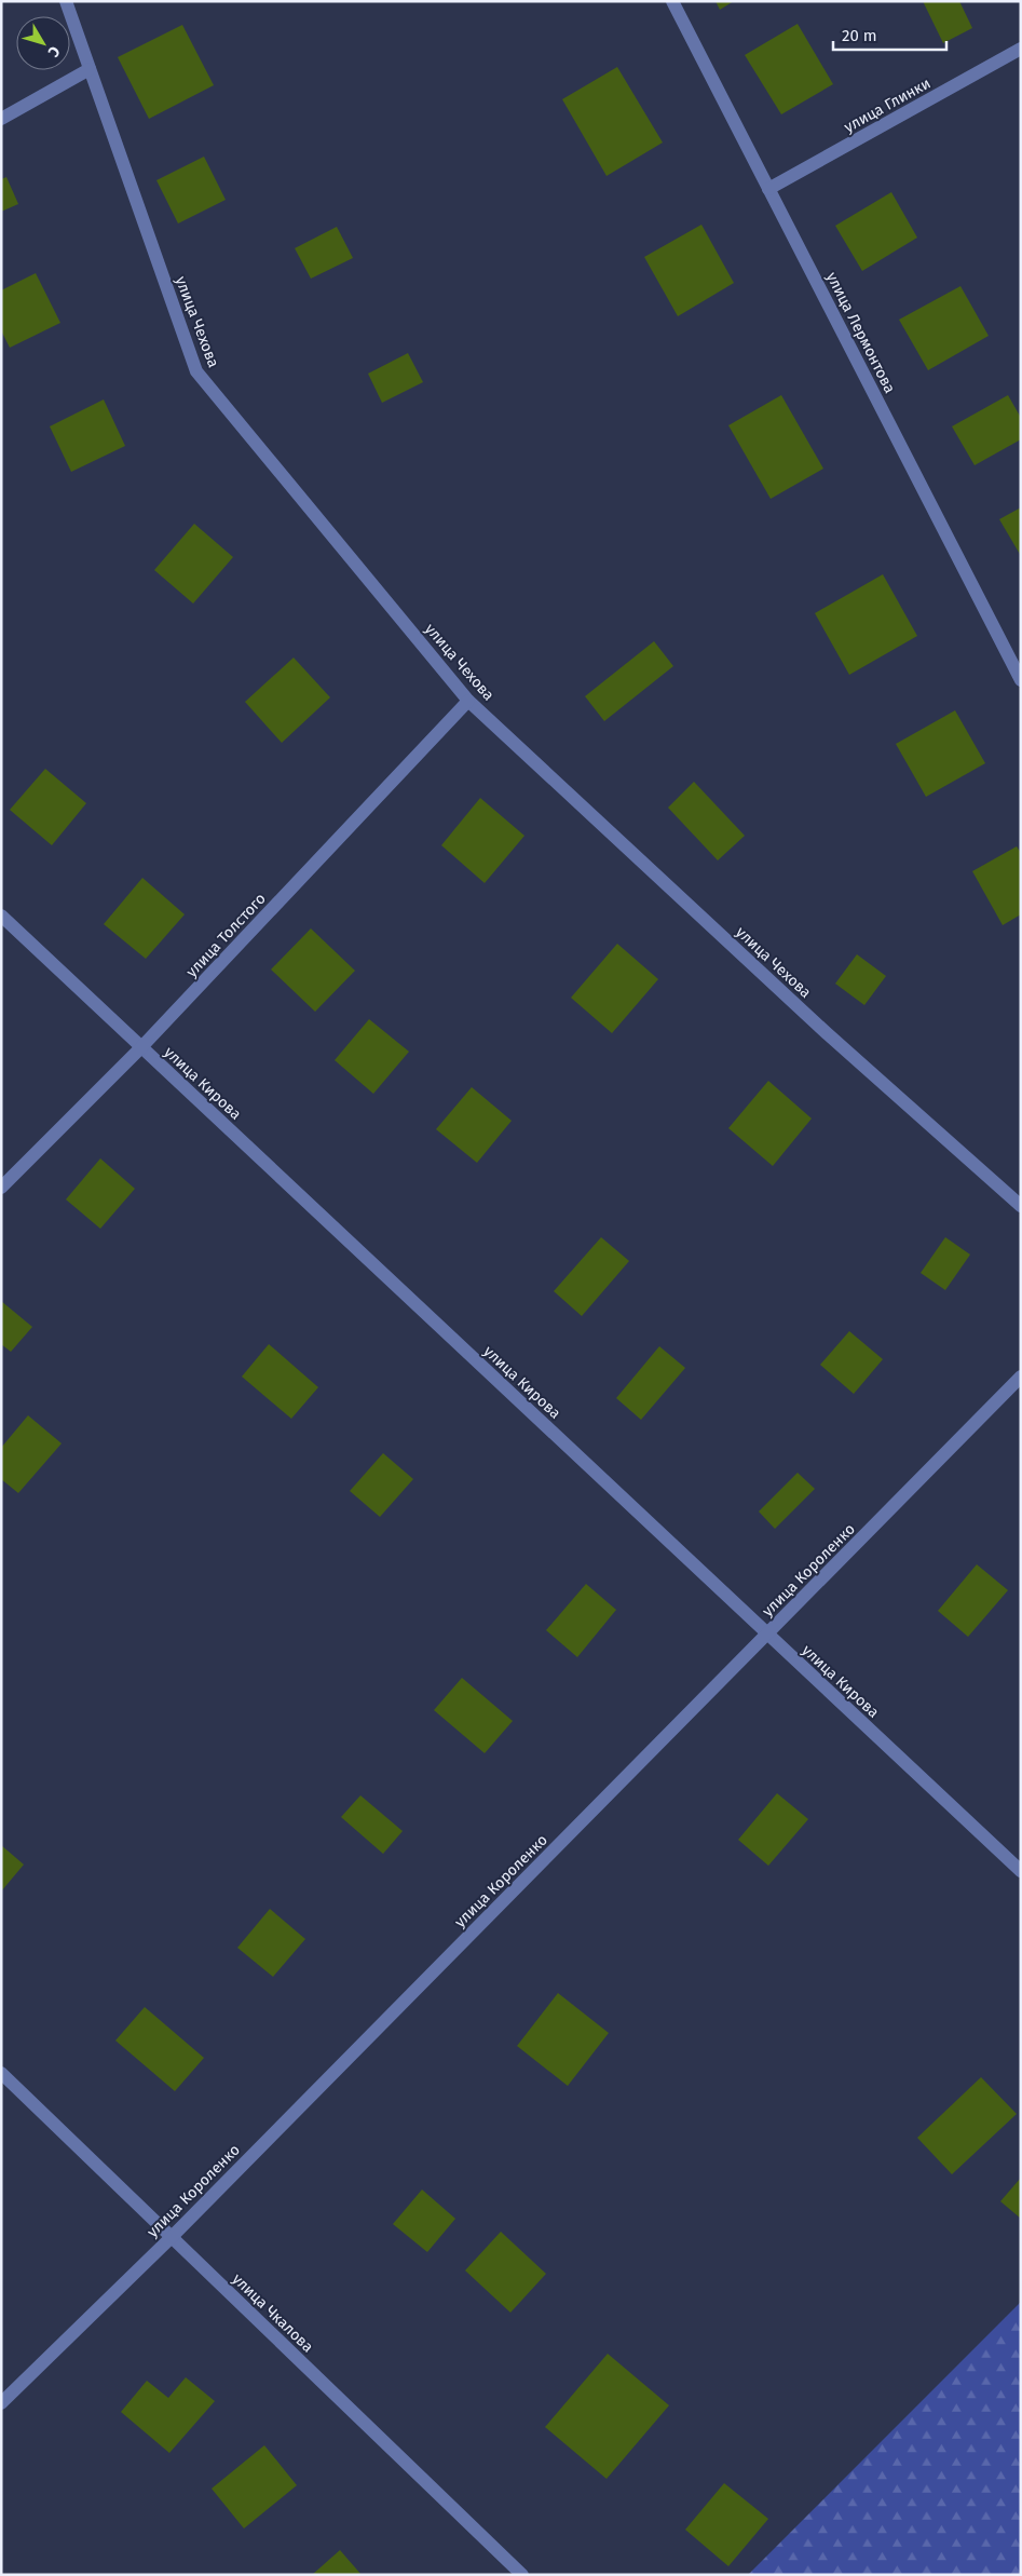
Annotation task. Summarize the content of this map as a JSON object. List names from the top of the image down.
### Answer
{
  "streets": {
    "street": [
      "улица Глинки",
      "улица Чехова",
      "улица Лермонтова",
      "улица Толстого",
      "улица Кирова",
      "улица Короленко",
      "улица Чкалова"
    ]
  },
  "crossings": [
    ["улица Глинки", "улица Лермонтова"],
    ["улица Чехова", "улица Толстого"],
    ["улица Толстого", "улица Кирова"],
    ["улица Кирова", "улица Короленко"],
    ["улица Короленко", "улица Чкалова"]
  ],
  "scale_bar": "20 m",
  "north": "bottom right"
}
